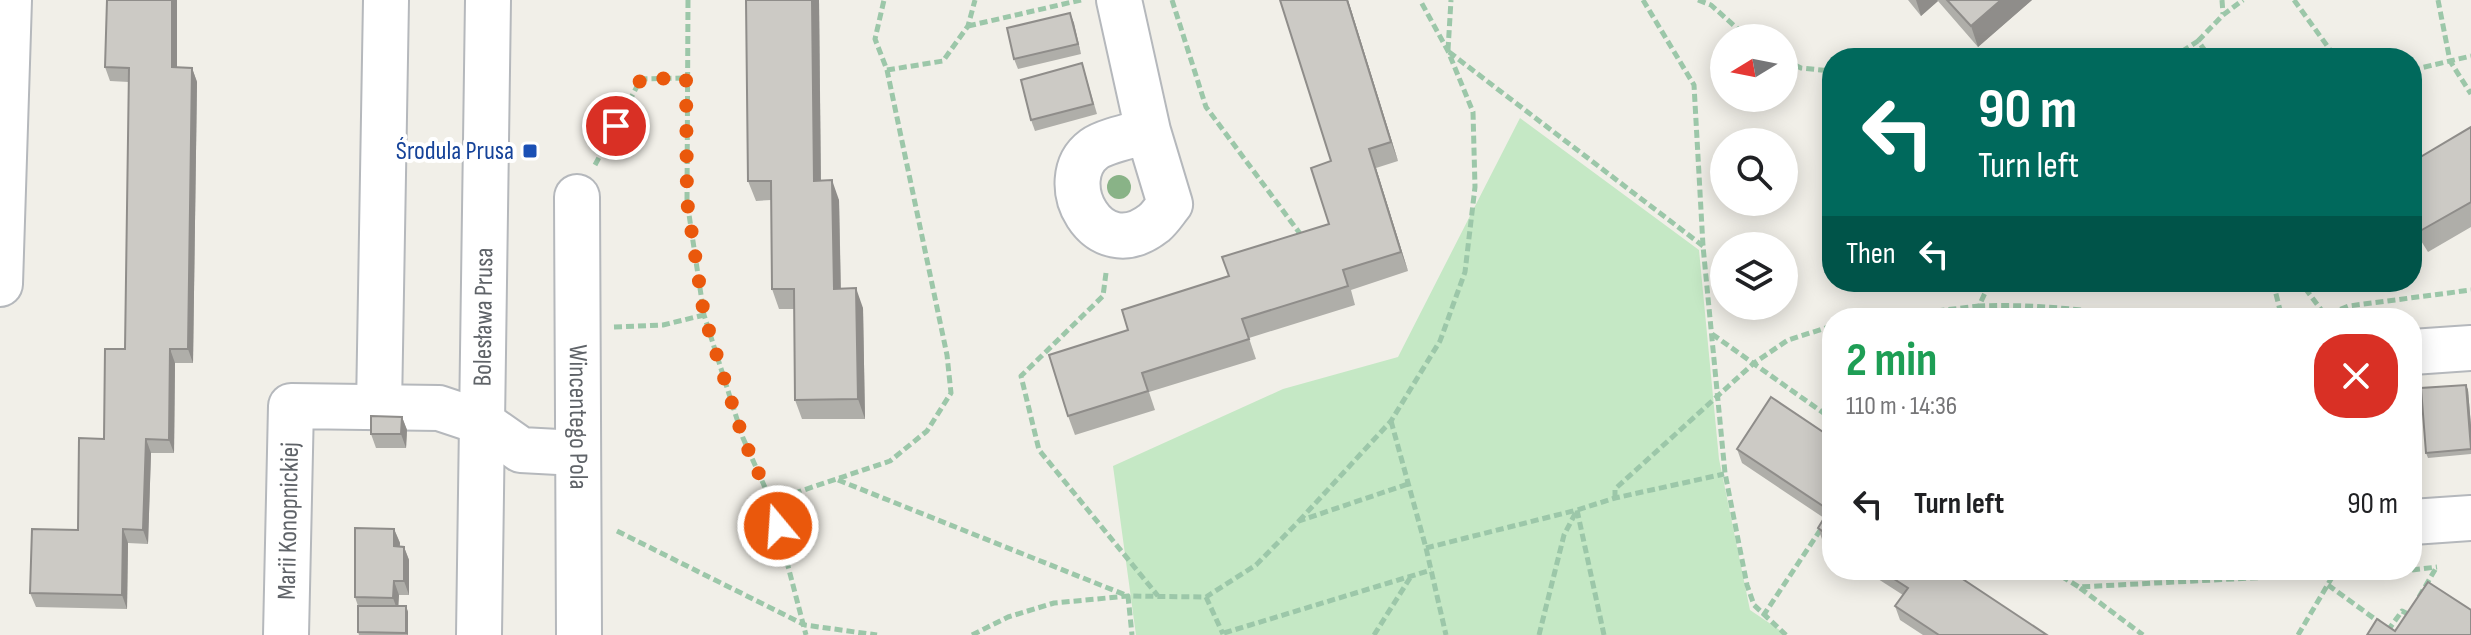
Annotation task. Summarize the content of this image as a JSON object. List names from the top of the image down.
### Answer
{
  "streets": {
    "street": ["Bolesława Prusa", "Wincentego Pola", "Marii Konopnickiej"]
  },
  "places": {
    "transit": ["Środula Prusa"]
  },
  "north": "left",
  "page": {
    "turn": ["90 m", "Turn left"],
    "then": "Then",
    "heading": ["2 min", "110 m · 14:36"],
    "list": [
      {
        "name": "Turn left",
        "value": "90 m"
      }
    ]
  }
}
